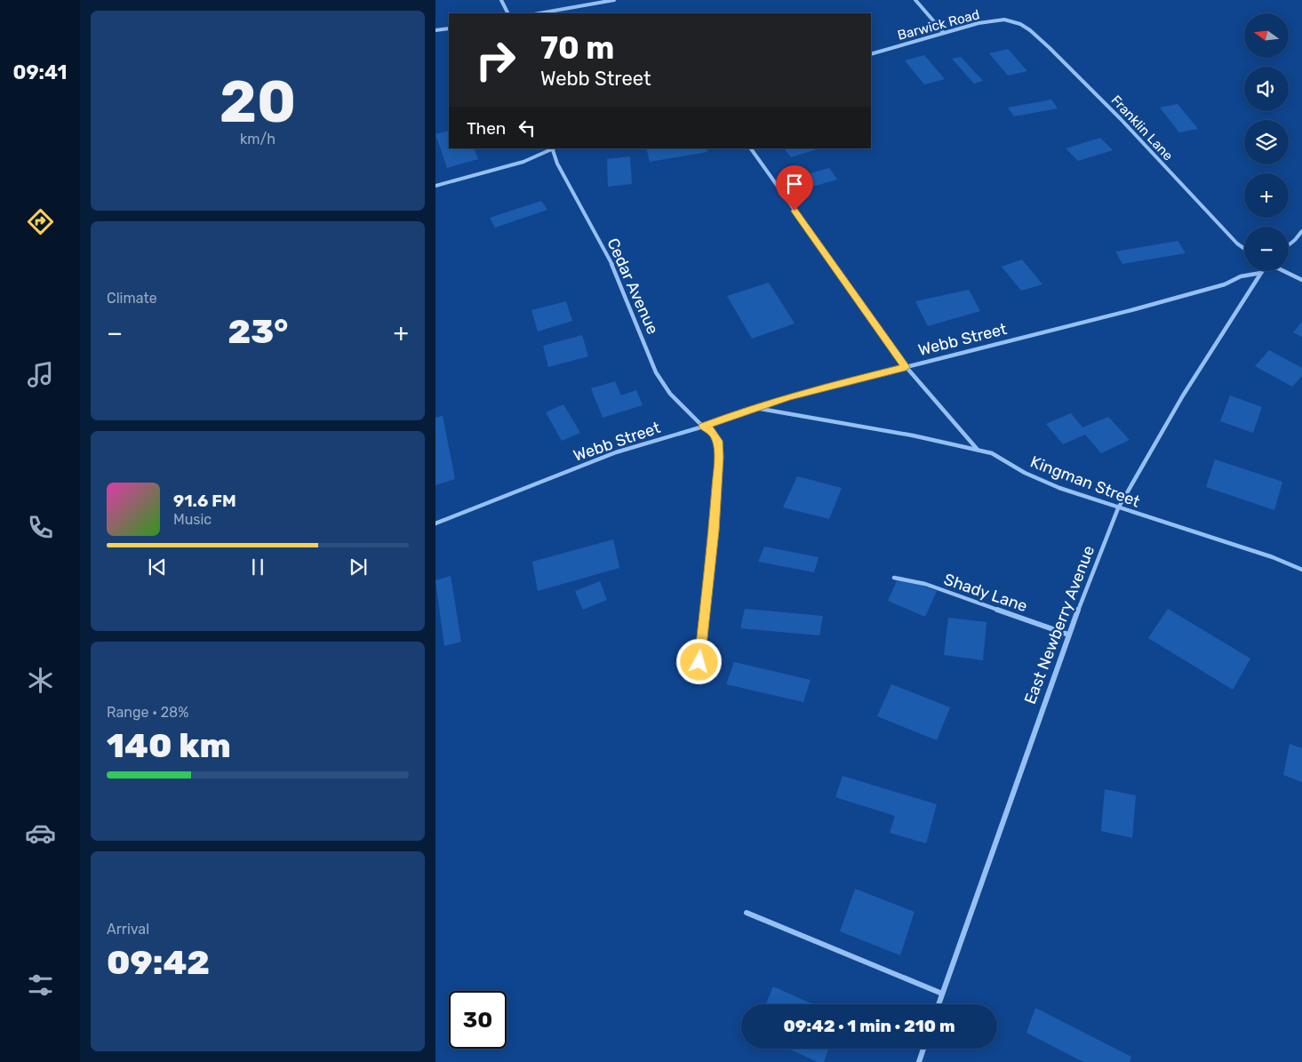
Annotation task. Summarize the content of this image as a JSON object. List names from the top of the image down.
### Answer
{
  "streets": {
    "street": [
      "Barwick Road",
      "Franklin Lane",
      "Cedar Avenue",
      "Webb Street",
      "Kingman Street",
      "Shady Lane",
      "East Newberry Avenue"
    ]
  },
  "crossings": [
    ["Barwick Road", "Franklin Lane"],
    ["Cedar Avenue", "Webb Street"],
    ["Webb Street", "Kingman Street"],
    ["Webb Street", "East Newberry Avenue"],
    ["Kingman Street", "East Newberry Avenue"],
    ["Shady Lane", "East Newberry Avenue"]
  ],
  "north": "left",
  "page": {
    "tabs": "09:41",
    "tile": [
      ["20", "km/h"],
      "Climate",
      ["Range · 28%", "140 km"],
      ["Arrival", "09:42"]
    ],
    "map_buttons": ["+", "−"],
    "turn": ["70 m", "Webb Street"],
    "then": "Then",
    "heat": ["−", "23°", "+"],
    "song": ["91.6 FM", "Music"],
    "limit": "30",
    "trip": "09:42 · 1 min · 210 m"
  }
}
